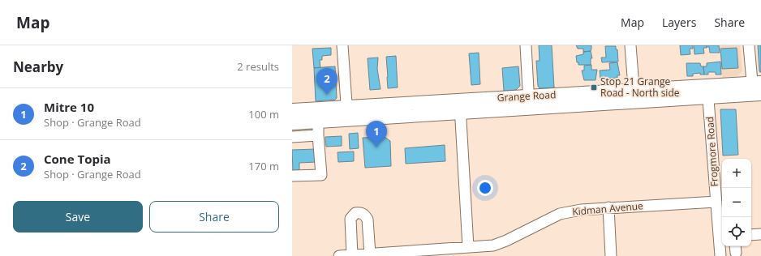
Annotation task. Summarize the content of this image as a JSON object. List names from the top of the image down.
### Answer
{
  "streets": {
    "main road": ["Grange Road"],
    "street": ["Frogmore Road", "Kidman Avenue"]
  },
  "crossings": [
    ["Grange Road", "Frogmore Road"],
    ["Frogmore Road", "Kidman Avenue"]
  ],
  "places": {
    "transit": ["Stop 21 Grange Road - North side"]
  },
  "page": {
    "header": "Map",
    "nav": ["Map", "Layers", "Share"],
    "heading": ["Nearby", "2 results"],
    "pins": ["2", "1"],
    "list": [
      {
        "mark": "1",
        "name": "Mitre 10",
        "note": "Shop · Grange Road",
        "value": "100 m"
      },
      {
        "mark": "2",
        "name": "Cone Topia",
        "note": "Shop · Grange Road",
        "value": "170 m"
      }
    ],
    "map_buttons": ["+", "−"],
    "buttons": ["Save", "Share"]
  }
}
